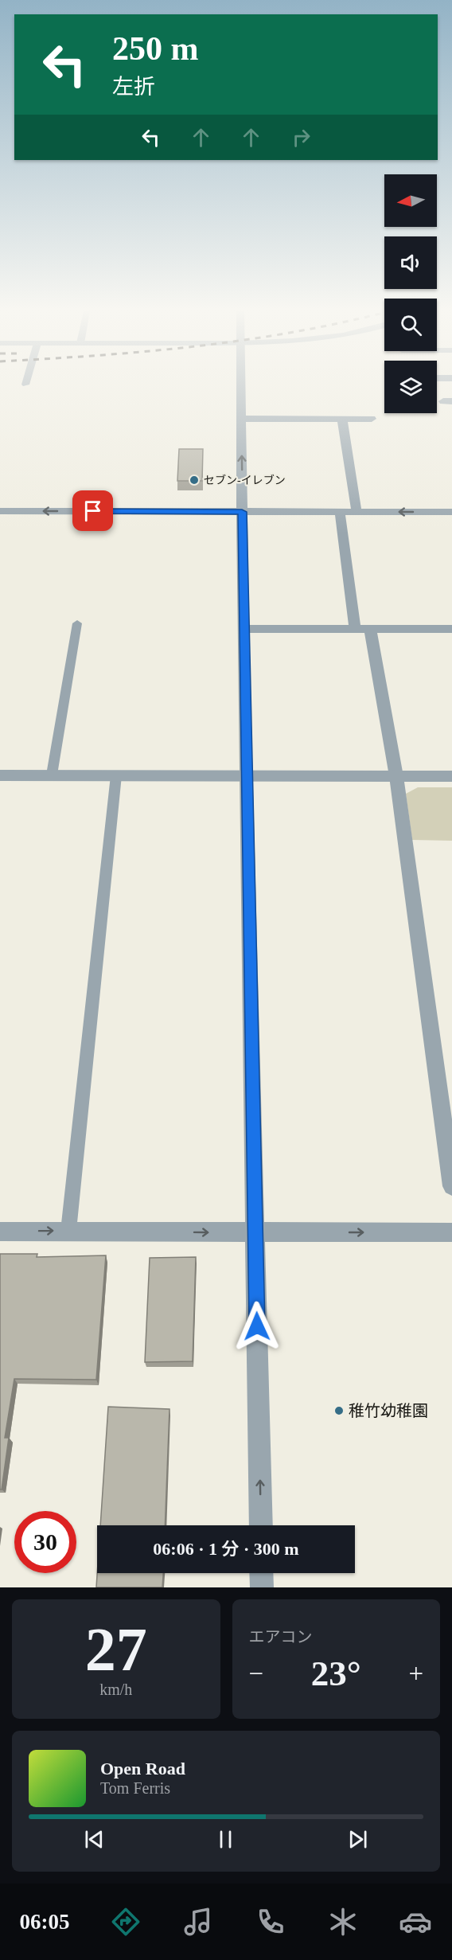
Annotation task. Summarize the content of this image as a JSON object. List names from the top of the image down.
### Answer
{
  "places": ["セブン-イレブン", "稚竹幼稚園"],
  "north": "left",
  "page": {
    "turn": ["250 m", "左折"],
    "limit": "30",
    "trip": "06:06 · 1 分 · 300 m",
    "tile": [
      ["27", "km/h"],
      "エアコン"
    ],
    "heat": ["−", "23°", "+"],
    "song": ["Open Road", "Tom Ferris"],
    "tabs": "06:05"
  }
}
